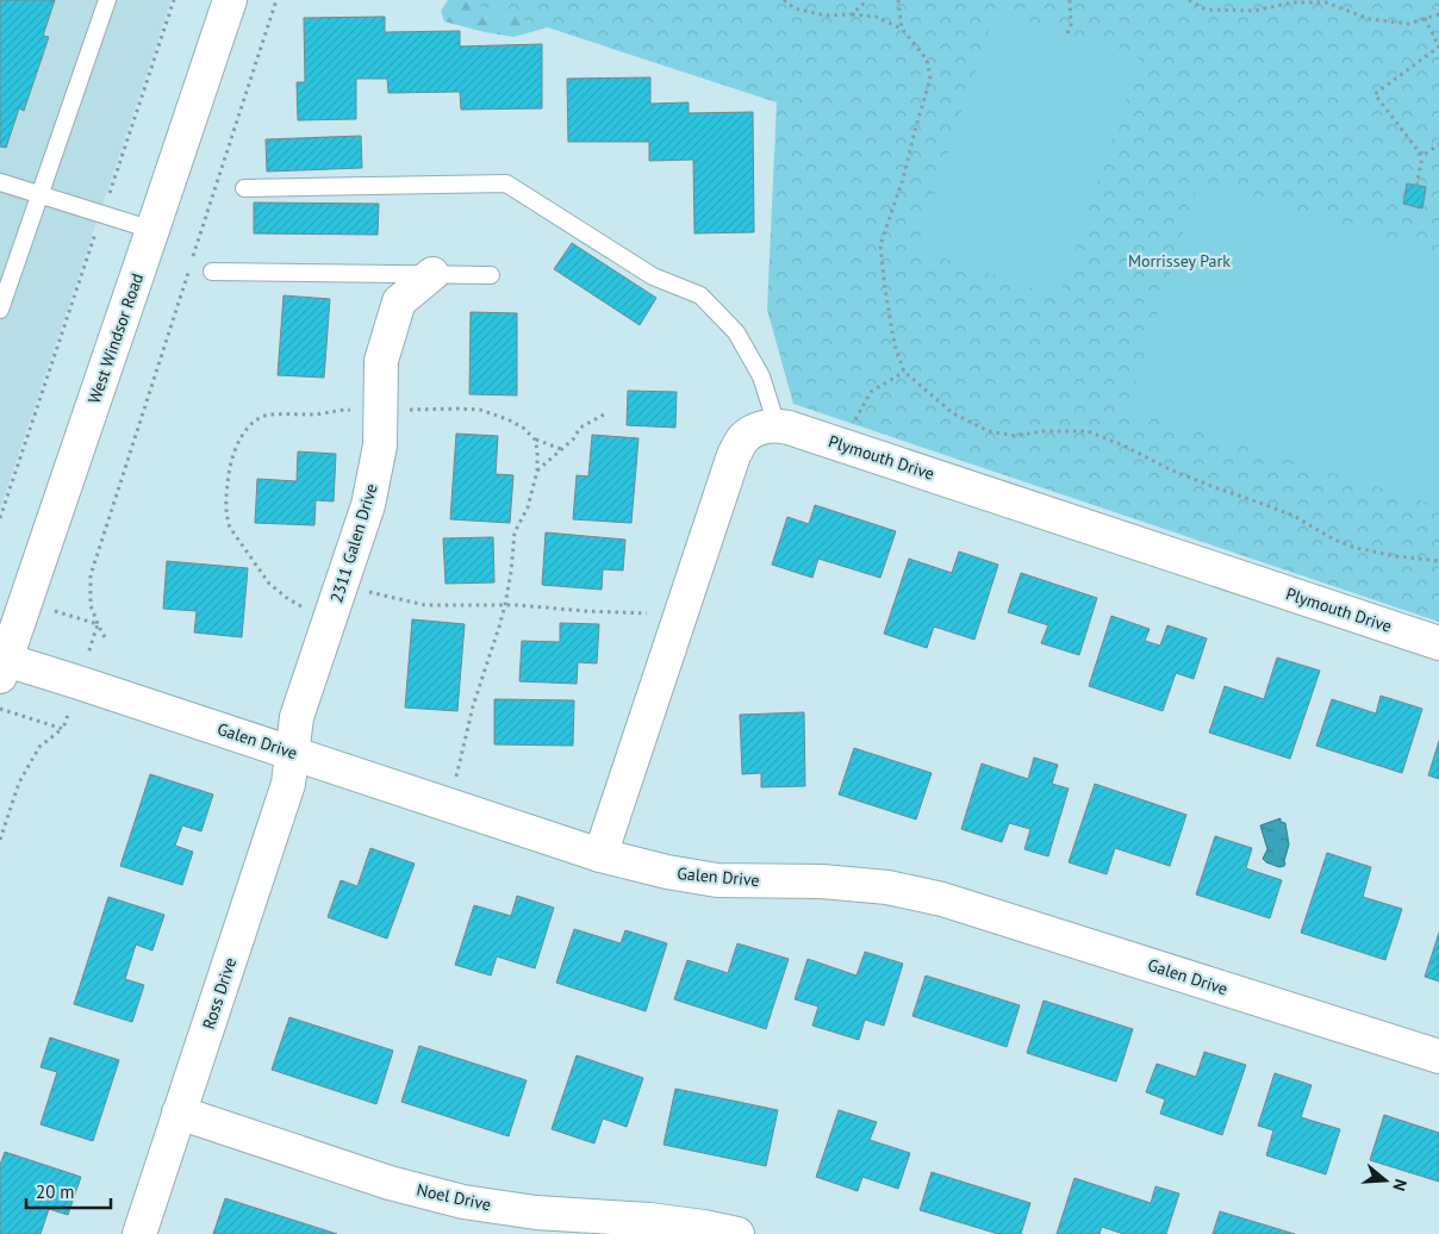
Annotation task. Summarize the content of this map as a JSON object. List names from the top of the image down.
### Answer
{
  "streets": {
    "street": [
      "West Windsor Road",
      "Plymouth Drive",
      "2311 Galen Drive",
      "Galen Drive",
      "Ross Drive",
      "Noel Drive"
    ]
  },
  "crossings": [
    ["West Windsor Road", "Galen Drive"],
    ["2311 Galen Drive", "Galen Drive"],
    ["2311 Galen Drive", "Ross Drive"],
    ["Galen Drive", "Ross Drive"],
    ["Ross Drive", "Noel Drive"]
  ],
  "parks": ["Morrissey Park"],
  "scale_bar": "20 m",
  "north": "right"
}
